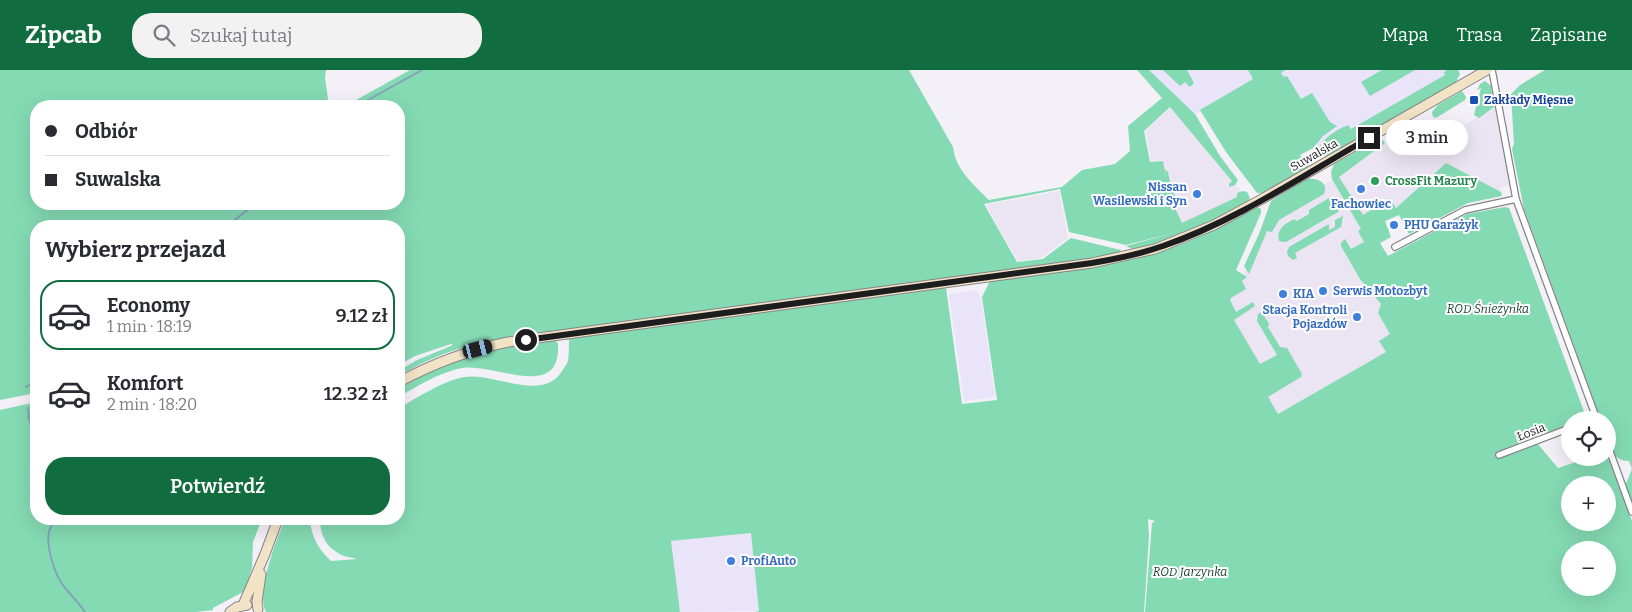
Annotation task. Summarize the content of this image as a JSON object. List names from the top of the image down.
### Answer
{
  "streets": {
    "main road": ["Suwalska"],
    "street": ["Łosia"]
  },
  "parks": ["ROD Śnieżynka", "ROD Jarzynka"],
  "places": {
    "transit": ["Zakłady Mięsne"],
    "other": [
      "CrossFit Mazury",
      "Fachowiec",
      "Nissan Wasilewski i Syn",
      "PHU Garażyk",
      "Serwis Motozbyt",
      "KIA",
      "Stacja Kontroli Pojazdów",
      "ProfiAuto"
    ]
  },
  "page": {
    "header": "Zipcab",
    "search": "Szukaj tutaj",
    "nav": ["Mapa", "Trasa", "Zapisane"],
    "banner": ["Odbiór", "Suwalska"],
    "bubble": "3 min",
    "heading": "Wybierz przejazd",
    "list": [
      {
        "name": "Economy",
        "note": "1 min · 18:19",
        "value": "9.12 zł"
      },
      {
        "name": "Komfort",
        "note": "2 min · 18:20",
        "value": "12.32 zł"
      }
    ],
    "map_buttons": ["+", "−"],
    "buttons": "Potwierdź"
  }
}
